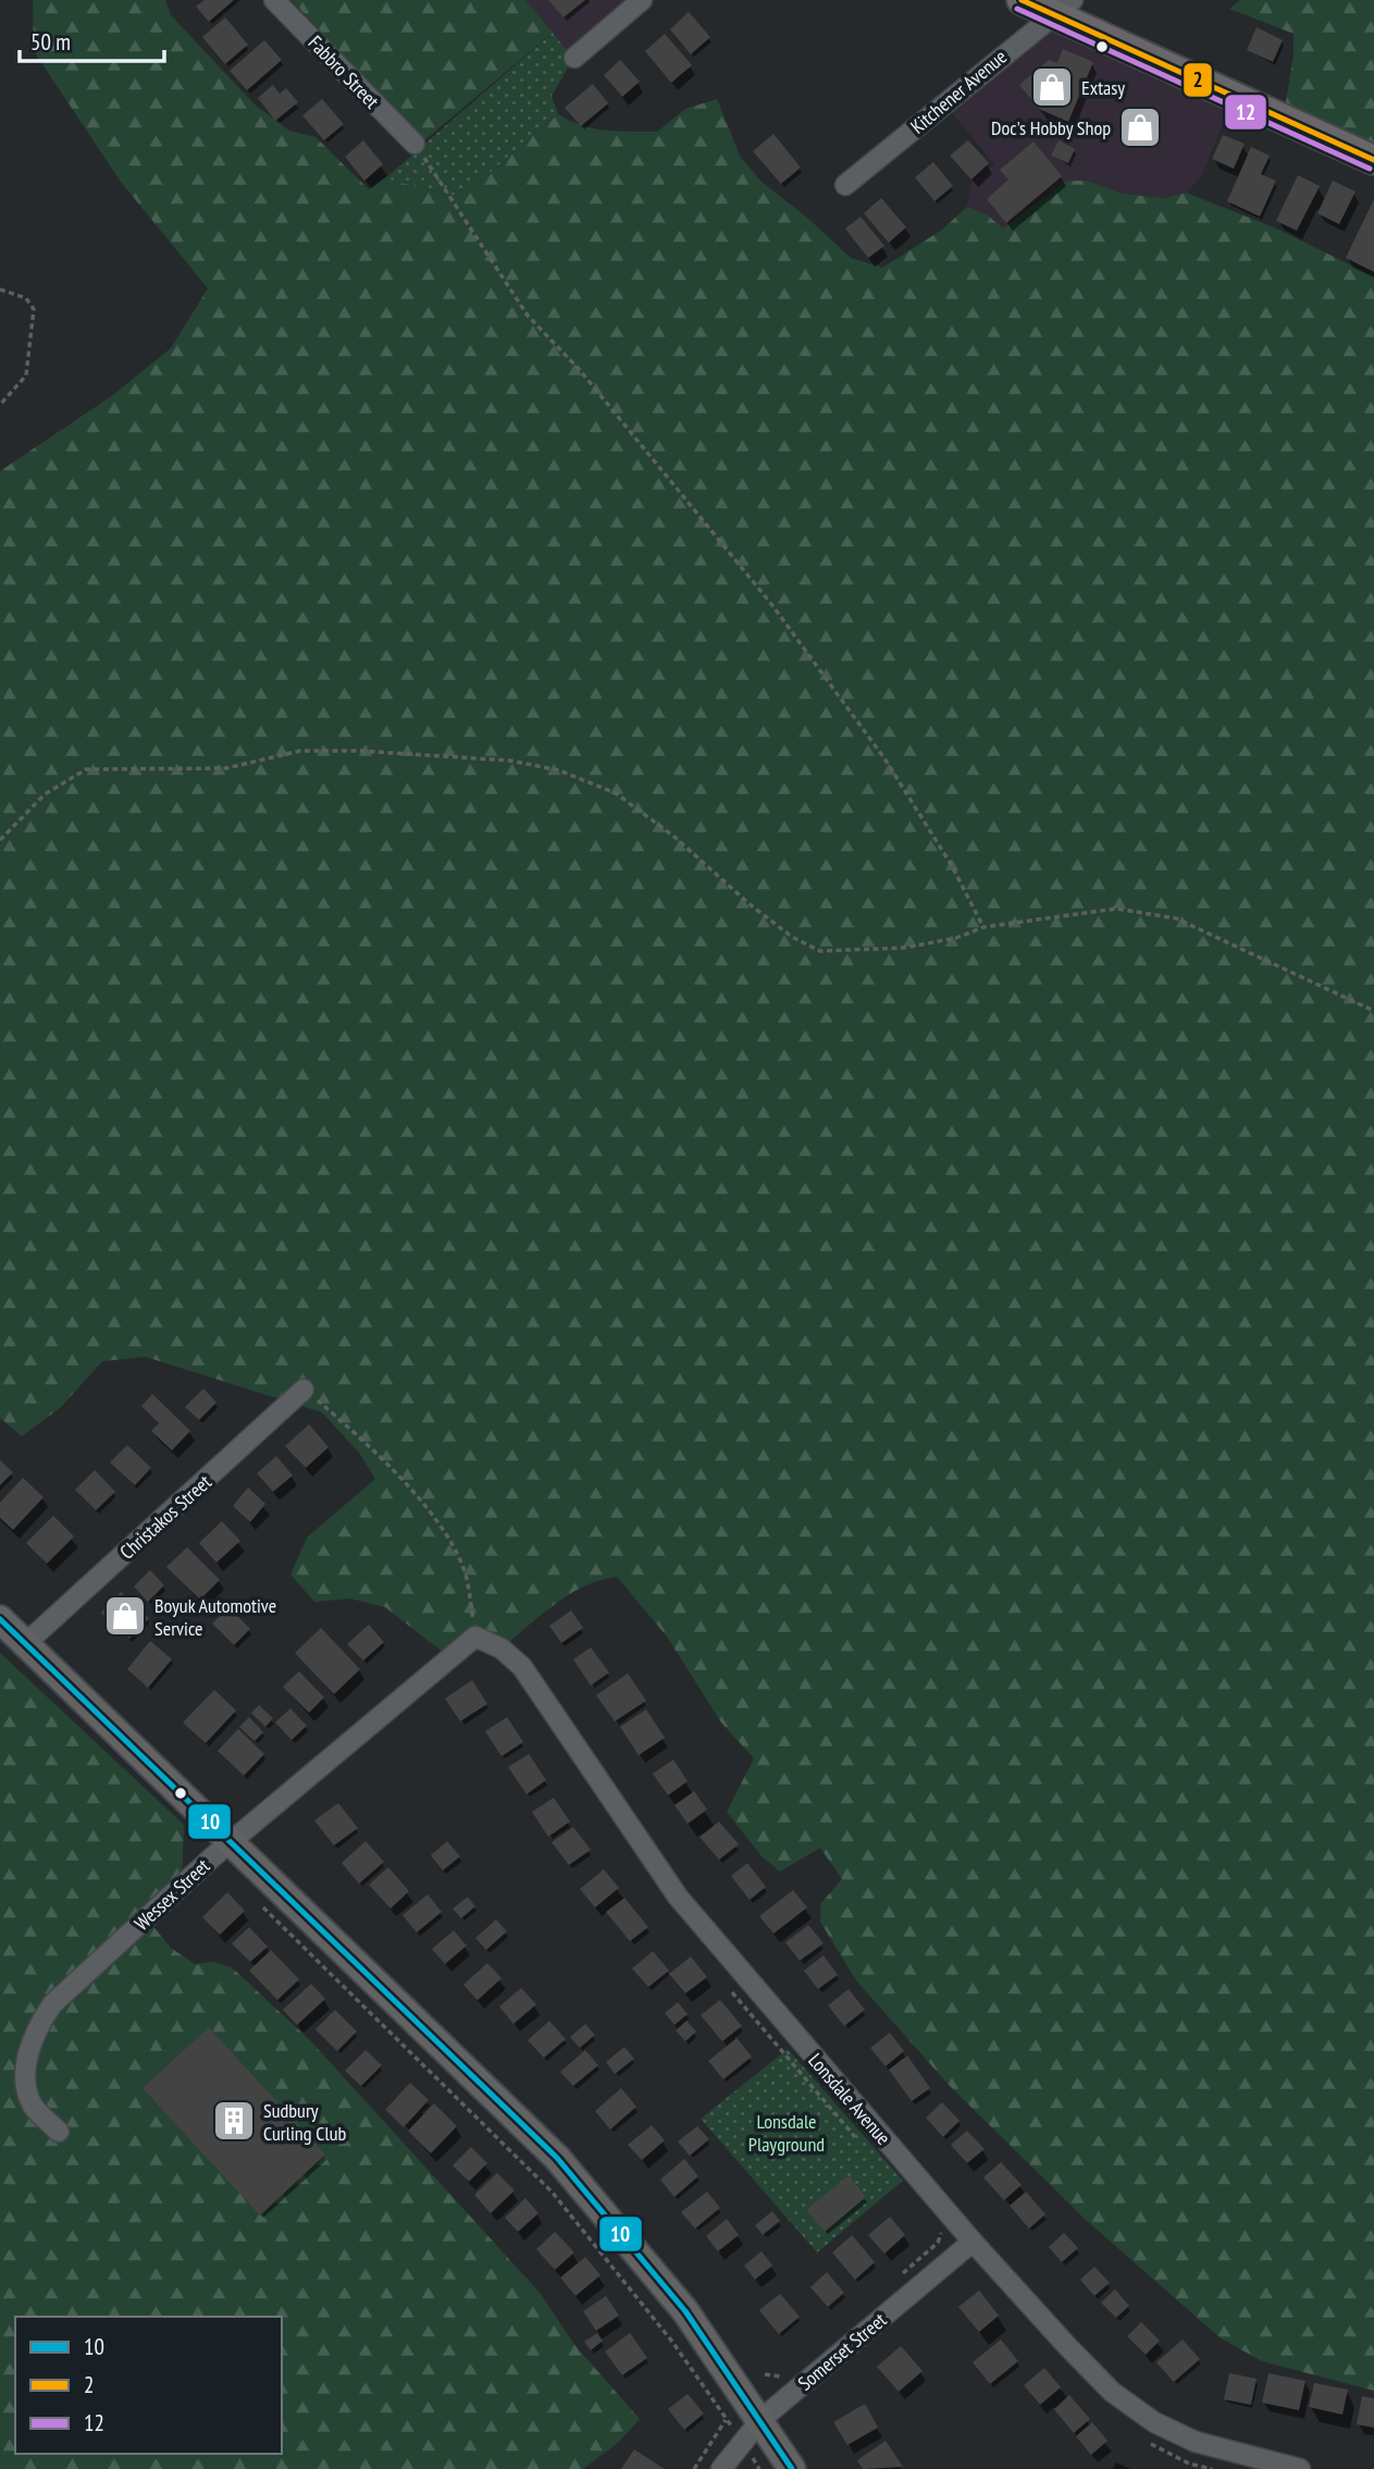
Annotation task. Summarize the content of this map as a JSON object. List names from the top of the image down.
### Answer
{
  "streets": {
    "street": [
      "Fabbro Street",
      "Kitchener Avenue",
      "Christakos Street",
      "Wessex Street",
      "Lonsdale Avenue",
      "Somerset Street"
    ]
  },
  "crossings": [
    ["Wessex Street", "Lonsdale Avenue"],
    ["Lonsdale Avenue", "Somerset Street"]
  ],
  "parks": ["Lonsdale Playground"],
  "places": {
    "shop": ["Extasy", "Doc's Hobby Shop", "Boyuk Automotive Service"],
    "building": ["Sudbury Curling Club"]
  },
  "lines": ["transit line 2", "transit line 12", "transit line 10"],
  "legend": ["10", "2", "12"],
  "scale_bar": "50 m"
}
